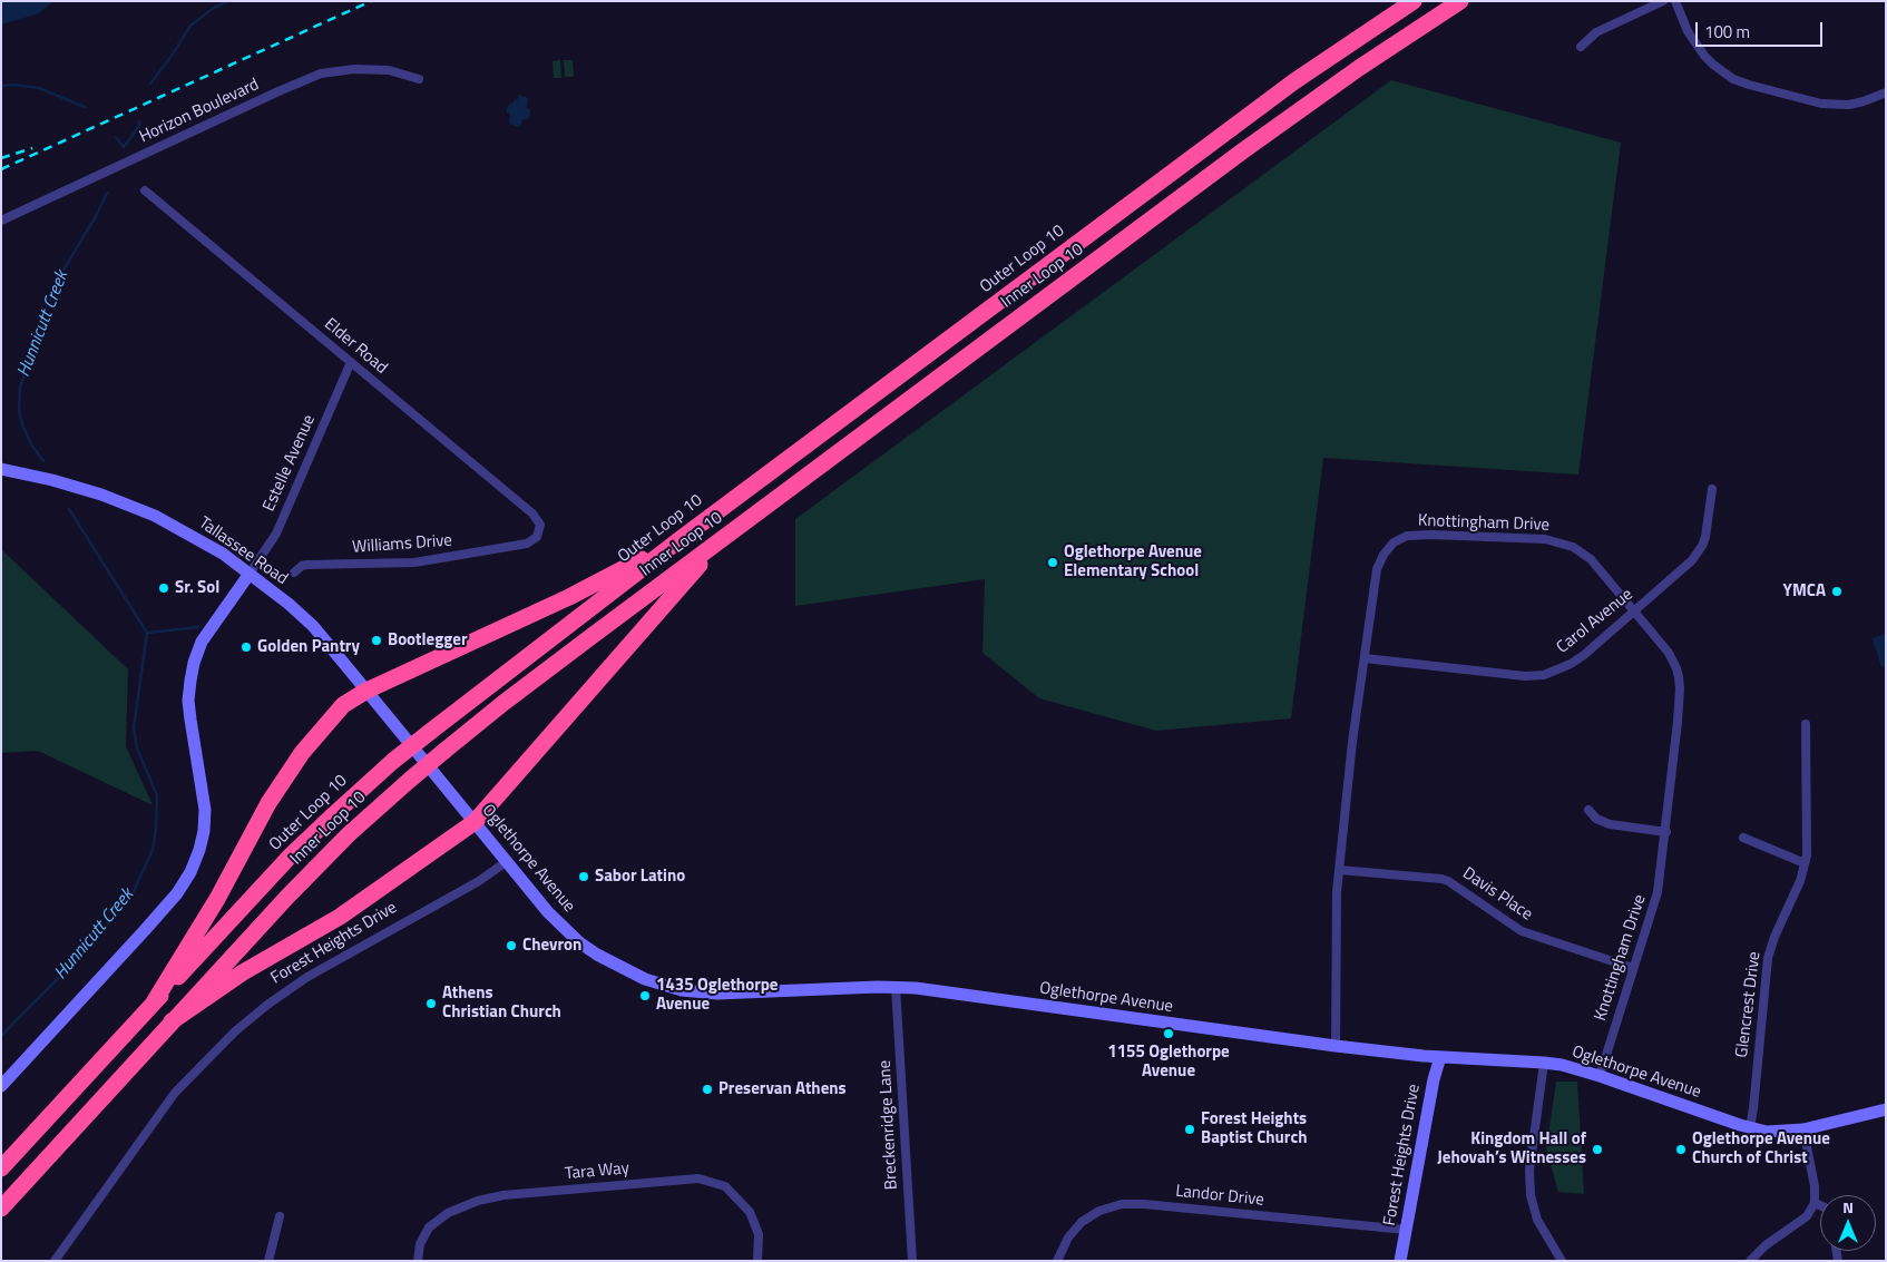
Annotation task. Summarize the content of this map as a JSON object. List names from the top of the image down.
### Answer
{
  "streets": {
    "highway": ["Outer Loop 10", "Inner Loop 10"],
    "main road": ["Tallassee Road", "Oglethorpe Avenue", "Forest Heights Drive"],
    "street": [
      "Horizon Boulevard",
      "Elder Road",
      "Estelle Avenue",
      "Knottingham Drive",
      "Williams Drive",
      "Carol Avenue",
      "Davis Place",
      "Glencrest Drive",
      "Breckenridge Lane",
      "Tara Way",
      "Landor Drive"
    ]
  },
  "crossings": [
    ["Elder Road", "Estelle Avenue"],
    ["Elder Road", "Williams Drive"],
    ["Estelle Avenue", "Tallassee Road"],
    ["Knottingham Drive", "Carol Avenue"],
    ["Knottingham Drive", "Oglethorpe Avenue"],
    ["Knottingham Drive", "Davis Place"],
    ["Tallassee Road", "Oglethorpe Avenue"],
    ["Oglethorpe Avenue", "Forest Heights Drive"],
    ["Oglethorpe Avenue", "Glencrest Drive"],
    ["Oglethorpe Avenue", "Breckenridge Lane"],
    ["Forest Heights Drive", "Landor Drive"]
  ],
  "water": ["Hunnicutt Creek"],
  "places": [
    "Oglethorpe Avenue Elementary School",
    "Sr. Sol",
    "YMCA",
    "Bootlegger",
    "Golden Pantry",
    "Sabor Latino",
    "Chevron",
    "1435 Oglethorpe Avenue",
    "Athens Christian Church",
    "1155 Oglethorpe Avenue",
    "Preservan Athens",
    "Forest Heights Baptist Church",
    "Kingdom Hall of Jehovah’s Witnesses",
    "Oglethorpe Avenue Church of Christ"
  ],
  "scale_bar": "100 m",
  "north": "top"
}
